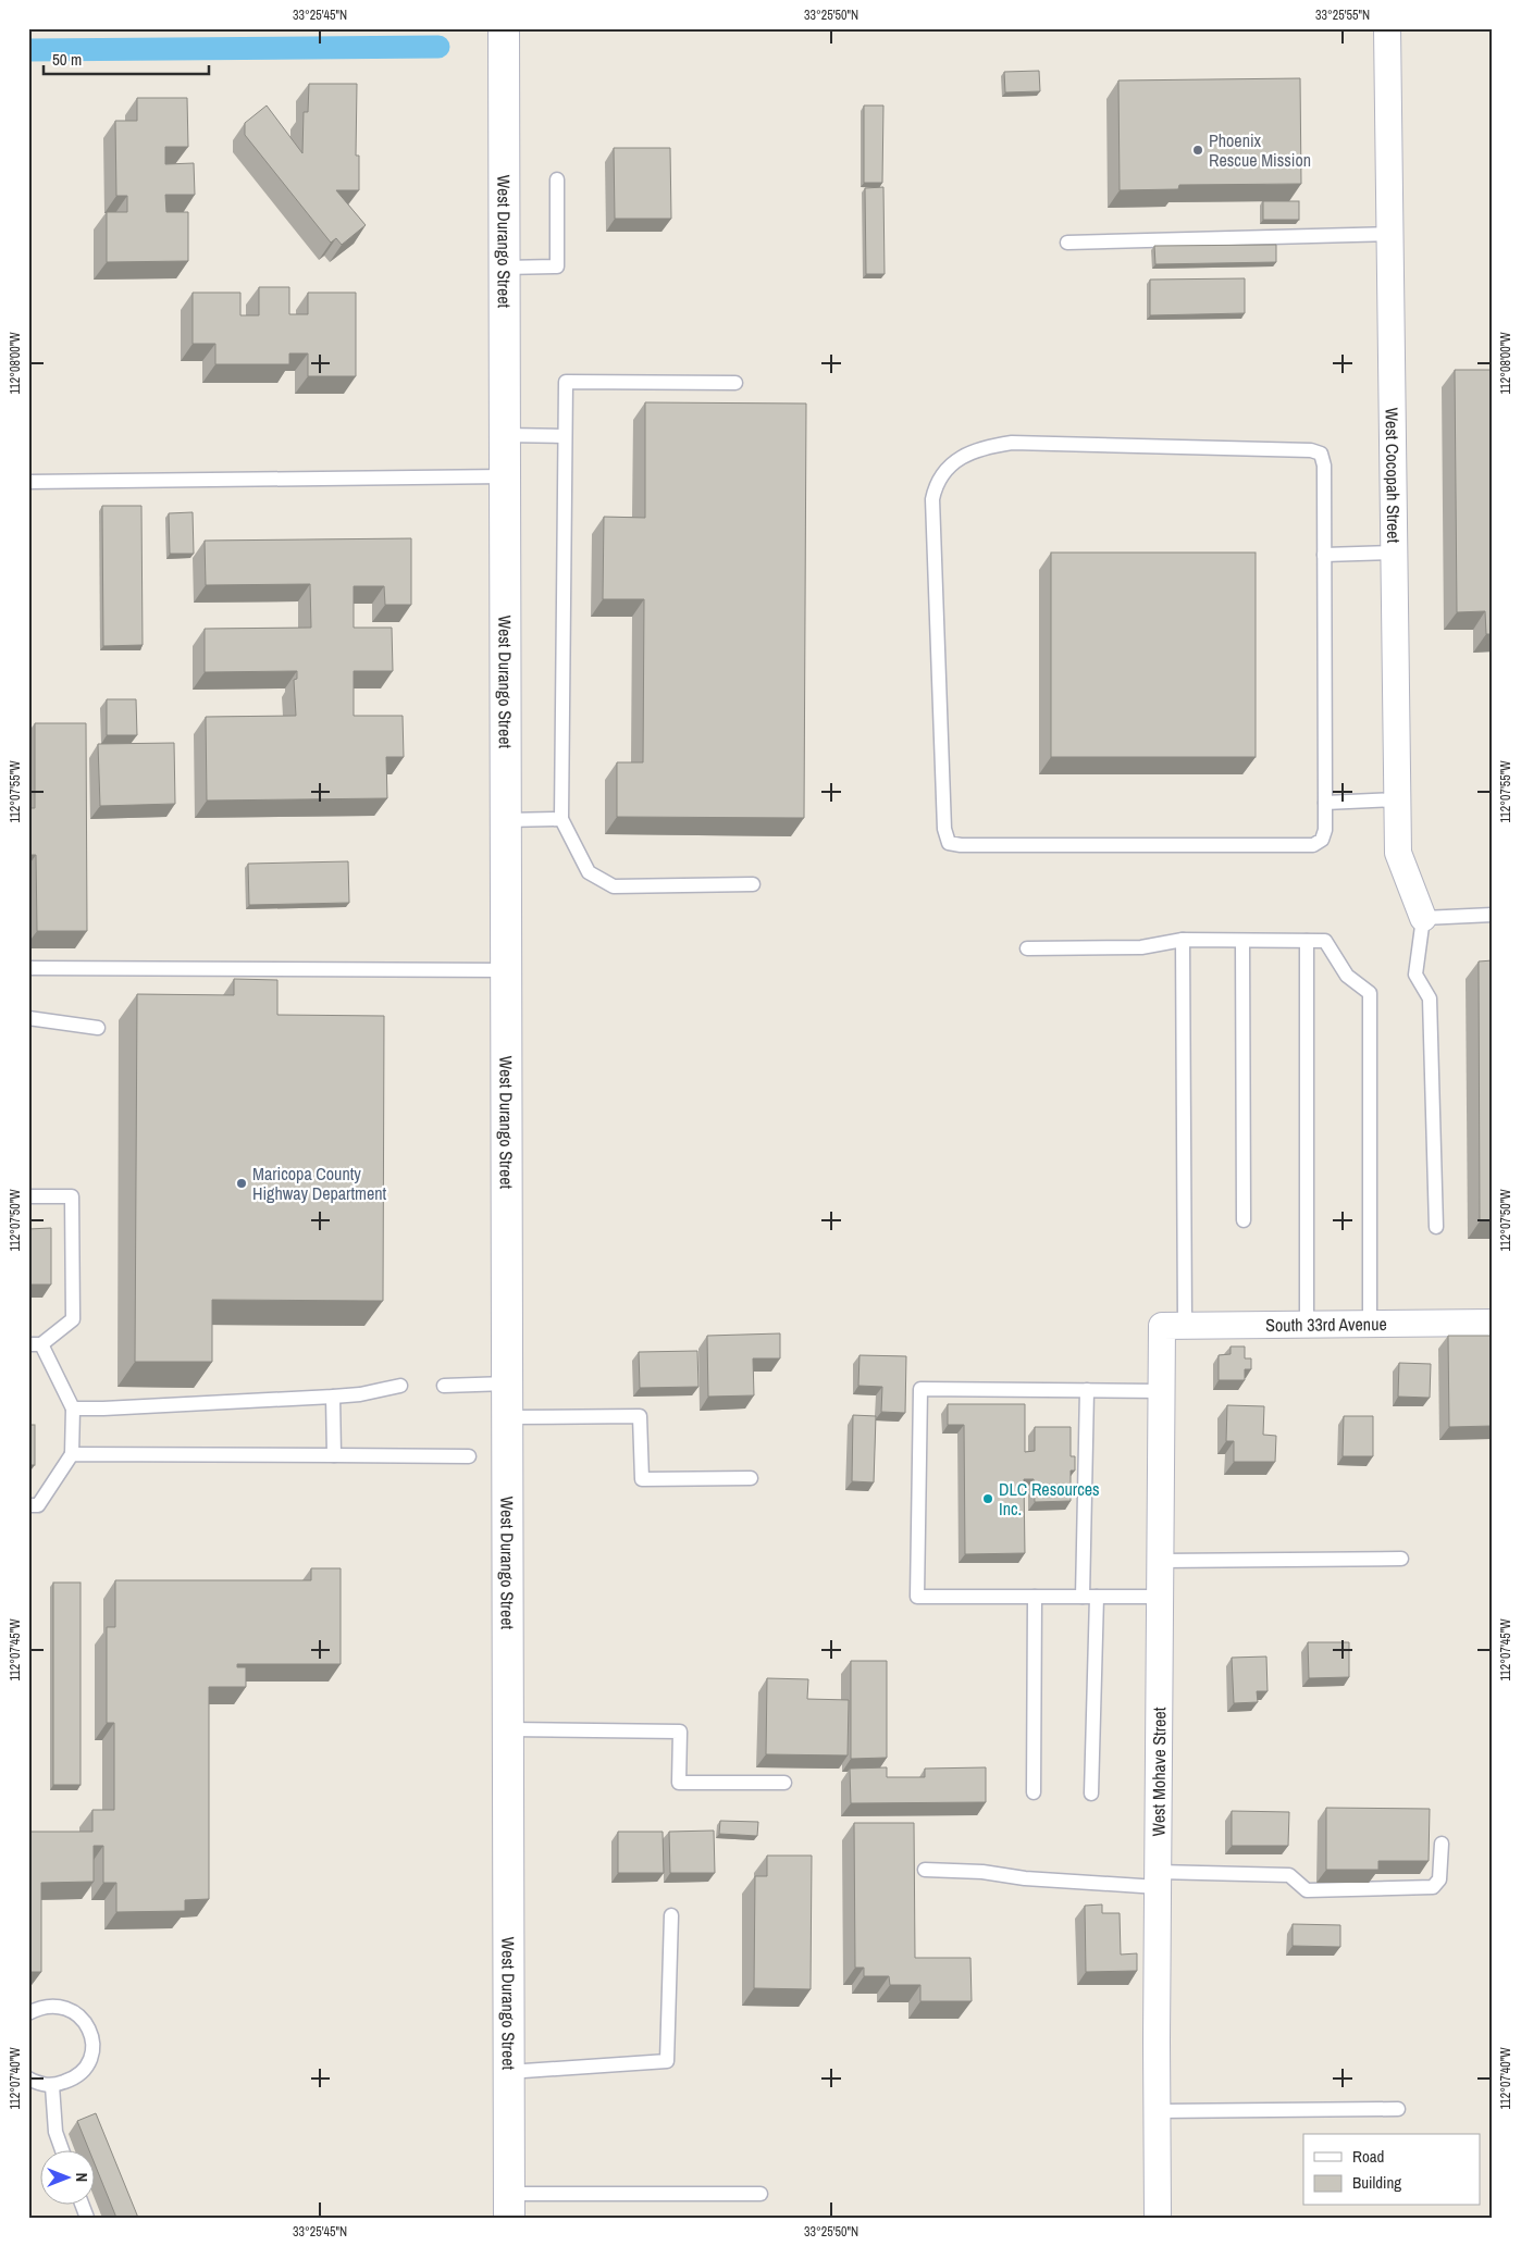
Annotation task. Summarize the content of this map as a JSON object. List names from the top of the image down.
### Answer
{
  "streets": {
    "street": [
      "West Durango Street",
      "West Cocopah Street",
      "South 33rd Avenue",
      "West Mohave Street"
    ]
  },
  "crossings": [
    ["South 33rd Avenue", "West Mohave Street"]
  ],
  "places": ["Phoenix Rescue Mission", "Maricopa County Highway Department", "DLC Resources Inc."],
  "legend": ["Road", "Building"],
  "scale_bar": "50 m",
  "north": "right",
  "coordinates": [
    "33°25'45\"N",
    "33°25'50\"N",
    "33°25'55\"N",
    "112°08'00\"W",
    "112°07'55\"W",
    "112°07'50\"W",
    "112°07'45\"W",
    "112°07'40\"W"
  ]
}
